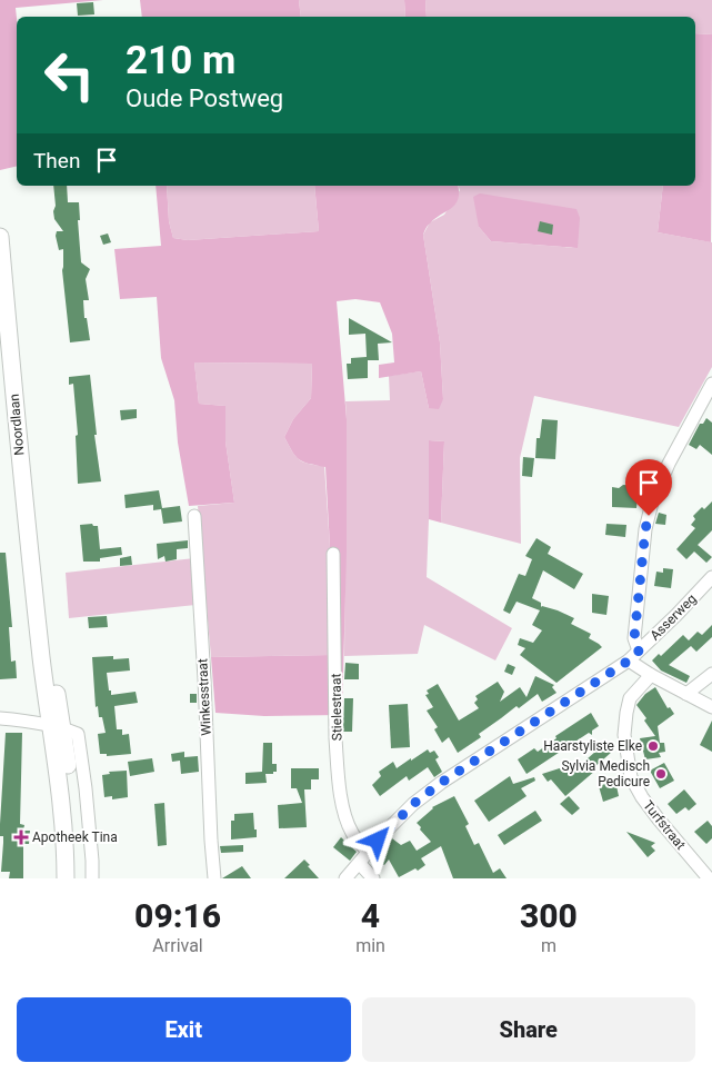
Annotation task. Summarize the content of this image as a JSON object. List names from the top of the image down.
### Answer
{
  "streets": {
    "main road": ["Noordlaan"],
    "street": [
      "Asserweg",
      "Winkesstraat",
      "Stielestraat",
      "Turfstraat"
    ]
  },
  "crossings": [
    ["Asserweg", "Stielestraat"]
  ],
  "places": {
    "other": ["Haarstyliste Elke", "Sylvia Medisch Pedicure"],
    "health": ["Apotheek Tina"]
  },
  "page": {
    "turn": ["210 m", "Oude Postweg"],
    "then": "Then",
    "eta": [
      "09:16",
      "Arrival",
      "4",
      "min",
      "300",
      "m"
    ],
    "buttons": ["Exit", "Share"]
  }
}
